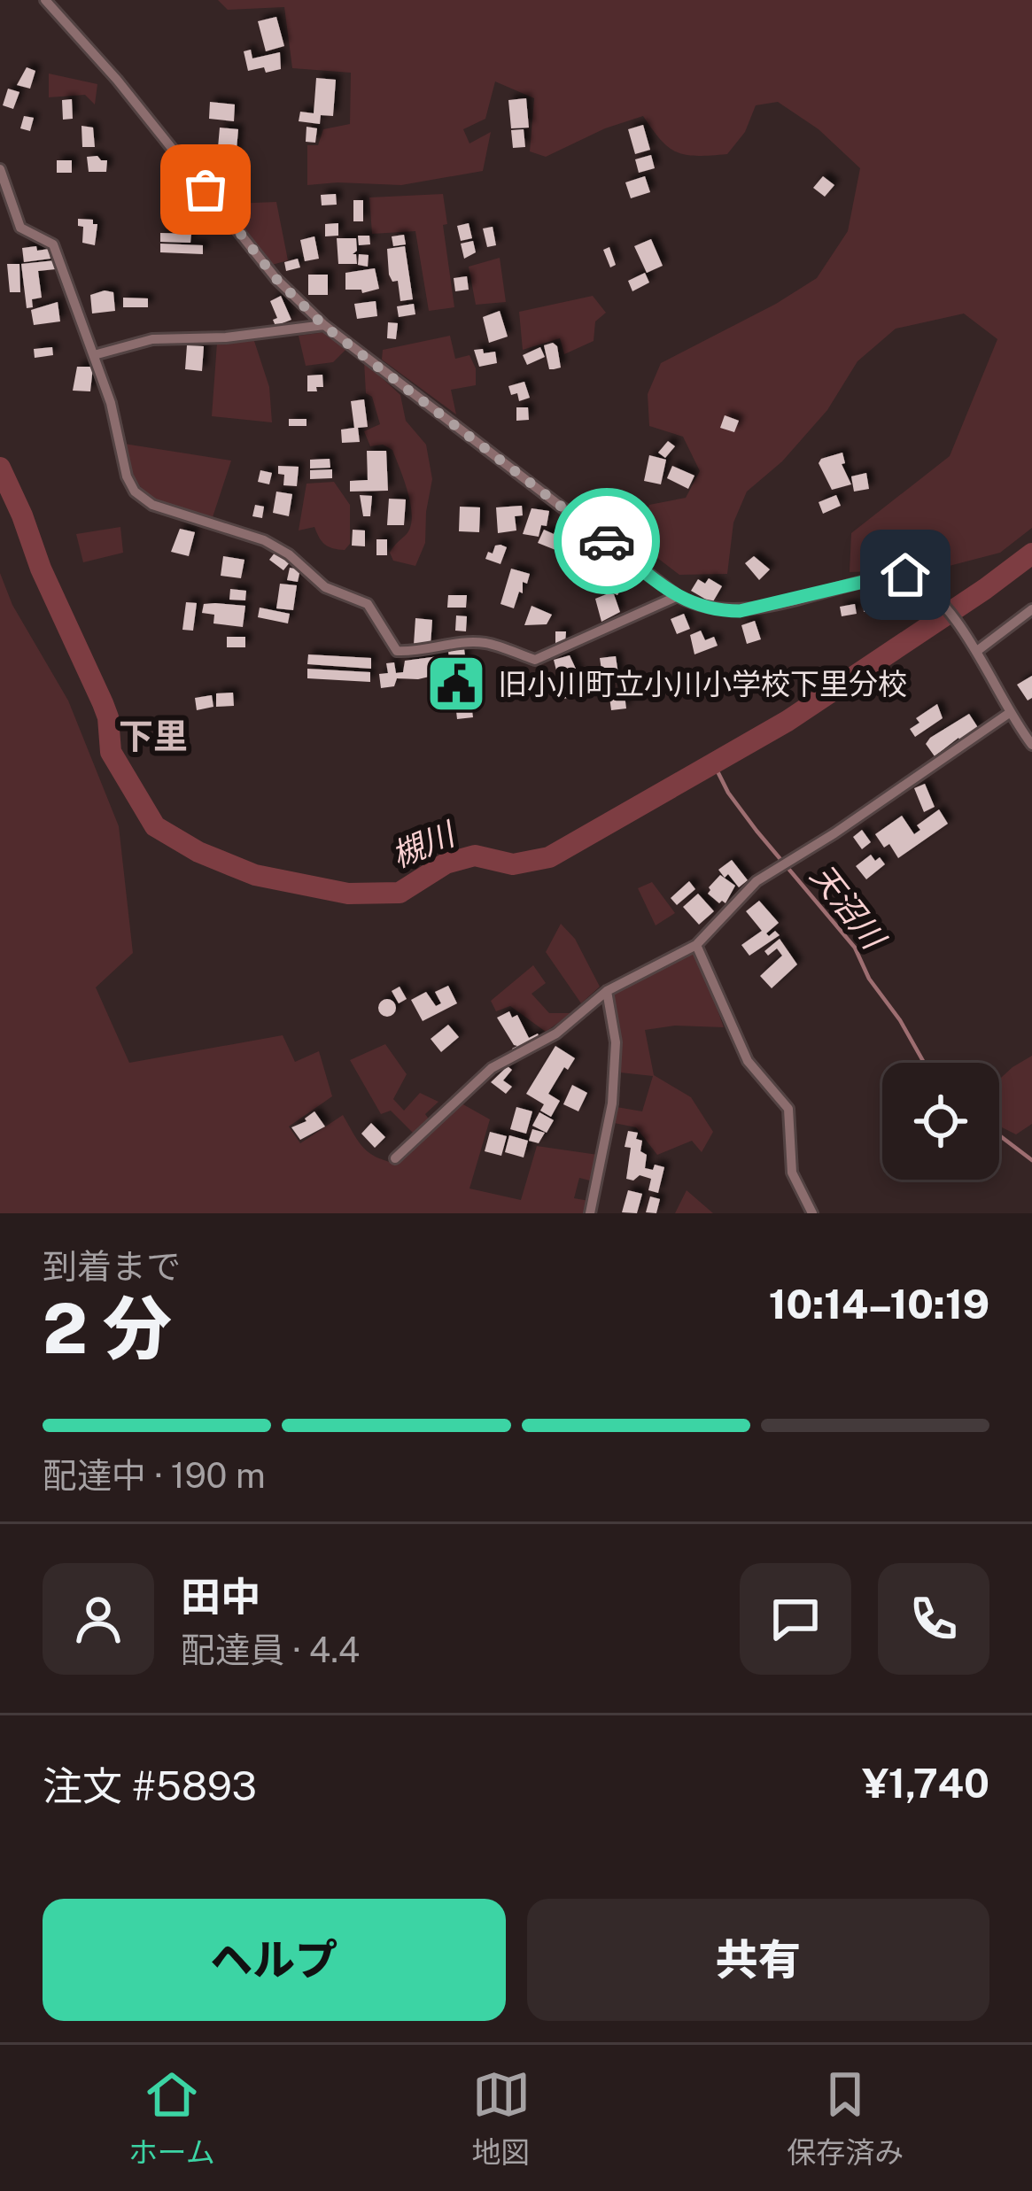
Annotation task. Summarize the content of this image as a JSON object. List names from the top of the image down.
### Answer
{
  "districts": ["下里"],
  "water": ["槻川", "天沼川"],
  "places": {
    "public building": ["旧小川町立小川小学校下里分校"]
  },
  "page": {
    "heading": ["2 分", "到着まで", "10:14–10:19"],
    "panel": [
      "田中",
      "配達員 · 4.4",
      "注文 #5893",
      "¥1,740"
    ],
    "bar": "配達中 · 190 m",
    "buttons": ["ヘルプ", "共有"],
    "tabs": ["ホーム", "地図", "保存済み"]
  }
}
